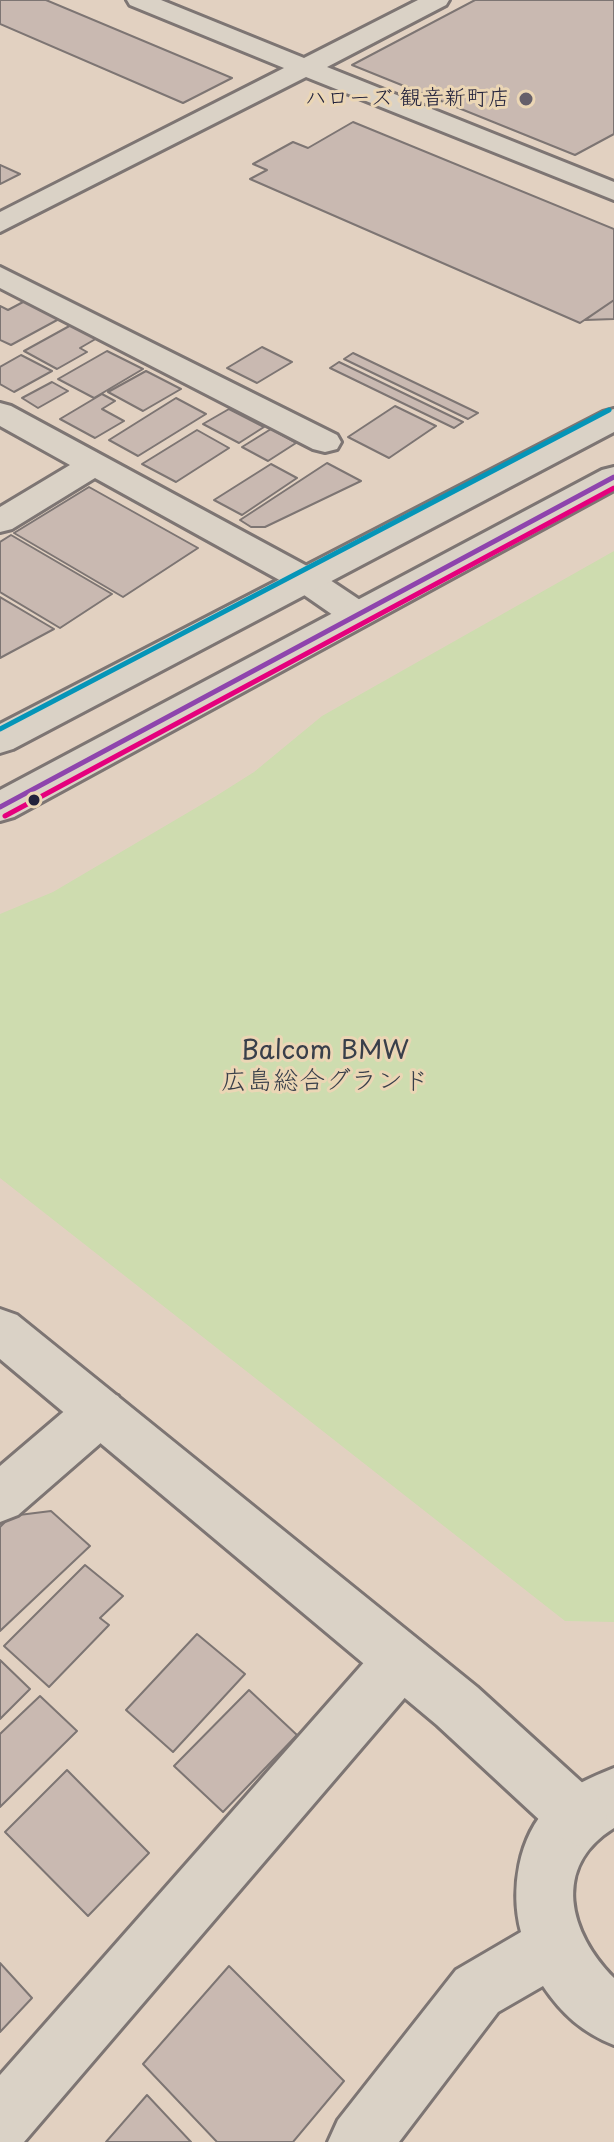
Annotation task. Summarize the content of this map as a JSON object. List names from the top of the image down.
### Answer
{
  "parks": ["Balcom BMW 広島総合グランド"],
  "places": ["ハローズ 観音新町店"]
}
